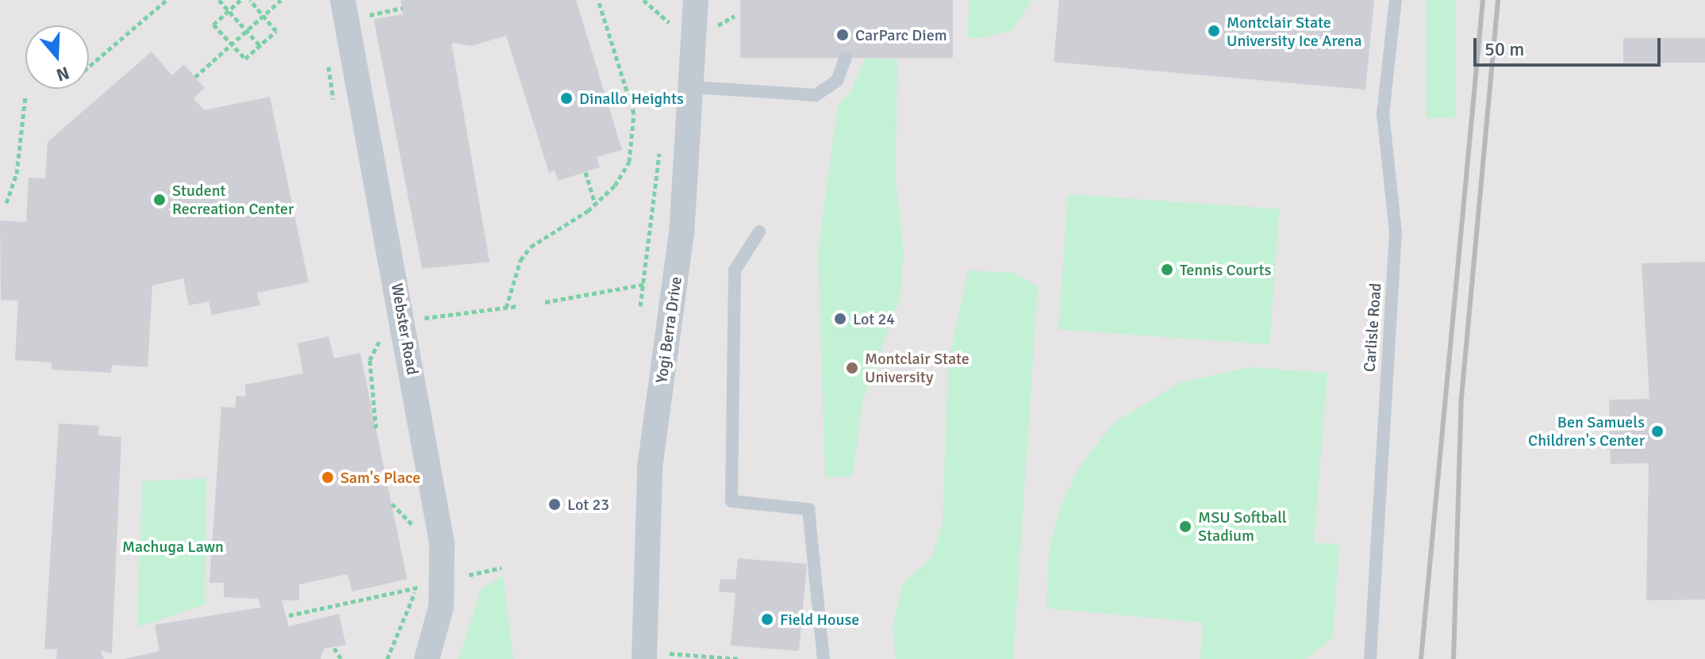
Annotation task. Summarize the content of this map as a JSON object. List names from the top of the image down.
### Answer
{
  "streets": {
    "street": ["Webster Road", "Yogi Berra Drive"],
    "lane": ["Carlisle Road"]
  },
  "parks": ["Machuga Lawn"],
  "places": [
    "Montclair State University Ice Arena",
    "CarParc Diem",
    "Dinallo Heights",
    "Student Recreation Center",
    "Tennis Courts",
    "Lot 24",
    "Montclair State University",
    "Ben Samuels Children's Center",
    "Sam's Place",
    "Lot 23",
    "MSU Softball Stadium",
    "Field House"
  ],
  "scale_bar": "50 m",
  "north": "bottom"
}
